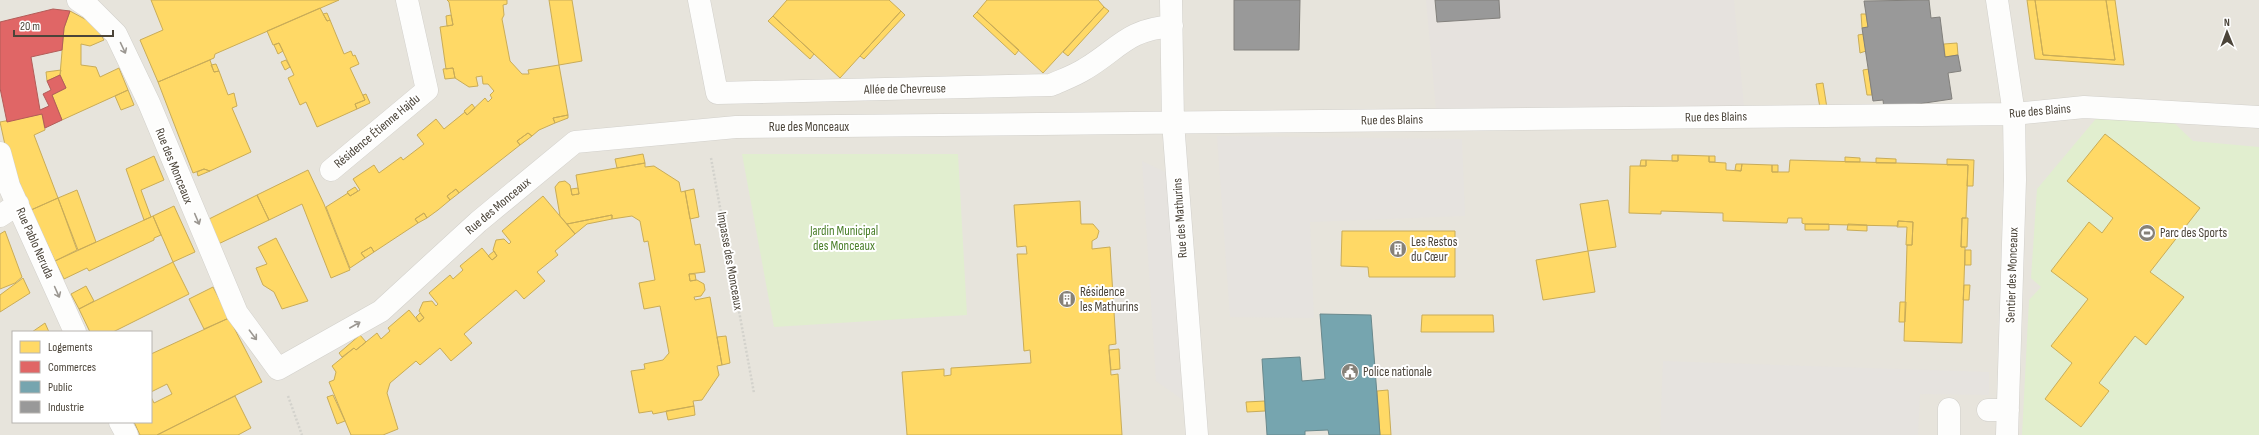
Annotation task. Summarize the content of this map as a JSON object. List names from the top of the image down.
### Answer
{
  "streets": {
    "street": [
      "Allée de Chevreuse",
      "Rue des Blains",
      "Rue des Monceaux",
      "Résidence Étienne Hajdu",
      "Rue des Mathurins",
      "Rue Pablo Neruda",
      "Sentier des Monceaux"
    ],
    "path": ["Impasse des Monceaux"]
  },
  "crossings": [
    ["Allée de Chevreuse", "Rue des Mathurins"],
    ["Rue des Blains", "Rue des Monceaux"],
    ["Rue des Blains", "Rue des Mathurins"],
    ["Rue des Blains", "Sentier des Monceaux"],
    ["Rue des Monceaux", "Rue des Mathurins"],
    ["Rue des Monceaux", "Impasse des Monceaux"]
  ],
  "one_way": ["Rue Pablo Neruda"],
  "parks": ["Jardin Municipal des Monceaux"],
  "places": {
    "sports": ["Parc des Sports"],
    "building": ["Les Restos du Cœur", "Résidence les Mathurins"],
    "public building": ["Police nationale"]
  },
  "legend": [
    "Logements",
    "Commerces",
    "Public",
    "Industrie"
  ],
  "scale_bar": "20 m",
  "north": "top"
}
